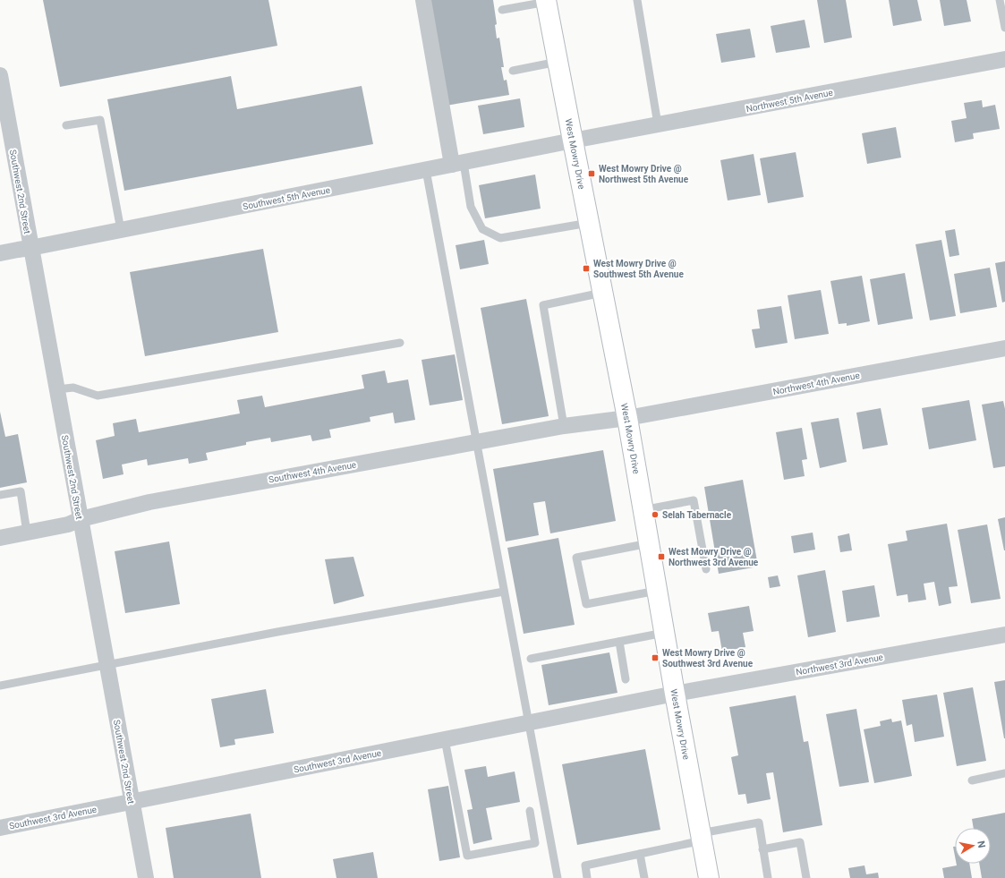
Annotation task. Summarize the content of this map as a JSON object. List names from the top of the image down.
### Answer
{
  "streets": {
    "street": [
      "Northwest 5th Avenue",
      "West Mowry Drive",
      "Southwest 2nd Street",
      "Southwest 5th Avenue",
      "Northwest 4th Avenue",
      "Southwest 4th Avenue",
      "Northwest 3rd Avenue",
      "Southwest 3rd Avenue"
    ]
  },
  "crossings": [
    ["Northwest 5th Avenue", "West Mowry Drive"],
    ["Northwest 5th Avenue", "Southwest 5th Avenue"],
    ["West Mowry Drive", "Southwest 5th Avenue"],
    ["West Mowry Drive", "Northwest 4th Avenue"],
    ["West Mowry Drive", "Southwest 4th Avenue"],
    ["West Mowry Drive", "Northwest 3rd Avenue"],
    ["West Mowry Drive", "Southwest 3rd Avenue"],
    ["Southwest 2nd Street", "Southwest 5th Avenue"],
    ["Southwest 2nd Street", "Southwest 4th Avenue"],
    ["Southwest 2nd Street", "Southwest 3rd Avenue"],
    ["Northwest 4th Avenue", "Southwest 4th Avenue"],
    ["Northwest 3rd Avenue", "Southwest 3rd Avenue"]
  ],
  "places": {
    "transit": [
      "West Mowry Drive @ Northwest 5th Avenue",
      "West Mowry Drive @ Southwest 5th Avenue",
      "West Mowry Drive @ Northwest 3rd Avenue",
      "West Mowry Drive @ Southwest 3rd Avenue"
    ],
    "other": ["Selah Tabernacle"]
  },
  "north": "right"
}
